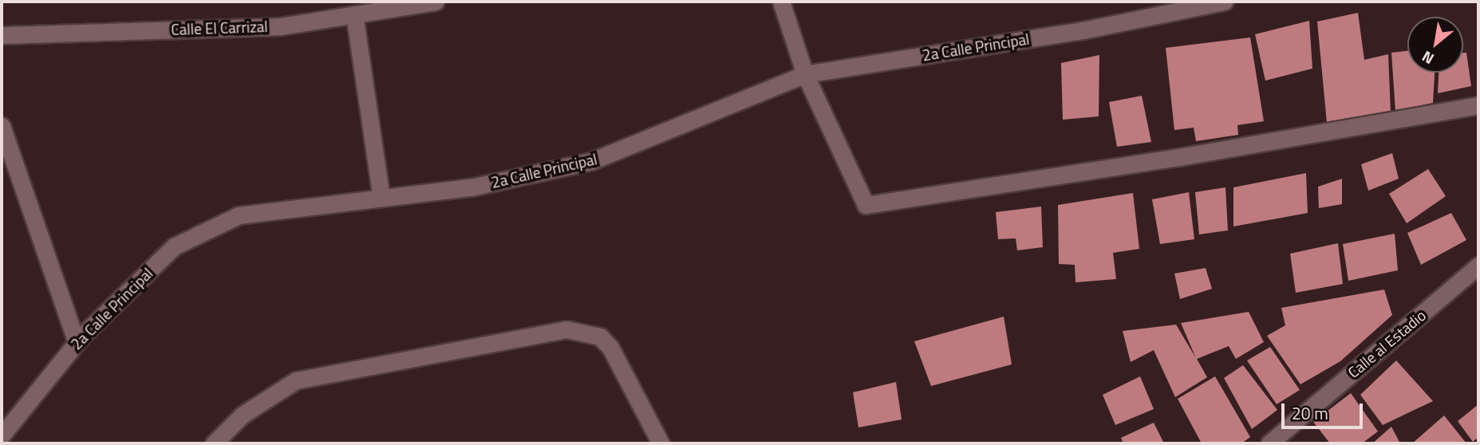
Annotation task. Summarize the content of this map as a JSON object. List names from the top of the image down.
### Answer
{
  "streets": {
    "street": ["Calle El Carrizal", "2a Calle Principal", "Calle al Estadio"]
  },
  "scale_bar": "20 m",
  "north": "bottom left"
}
